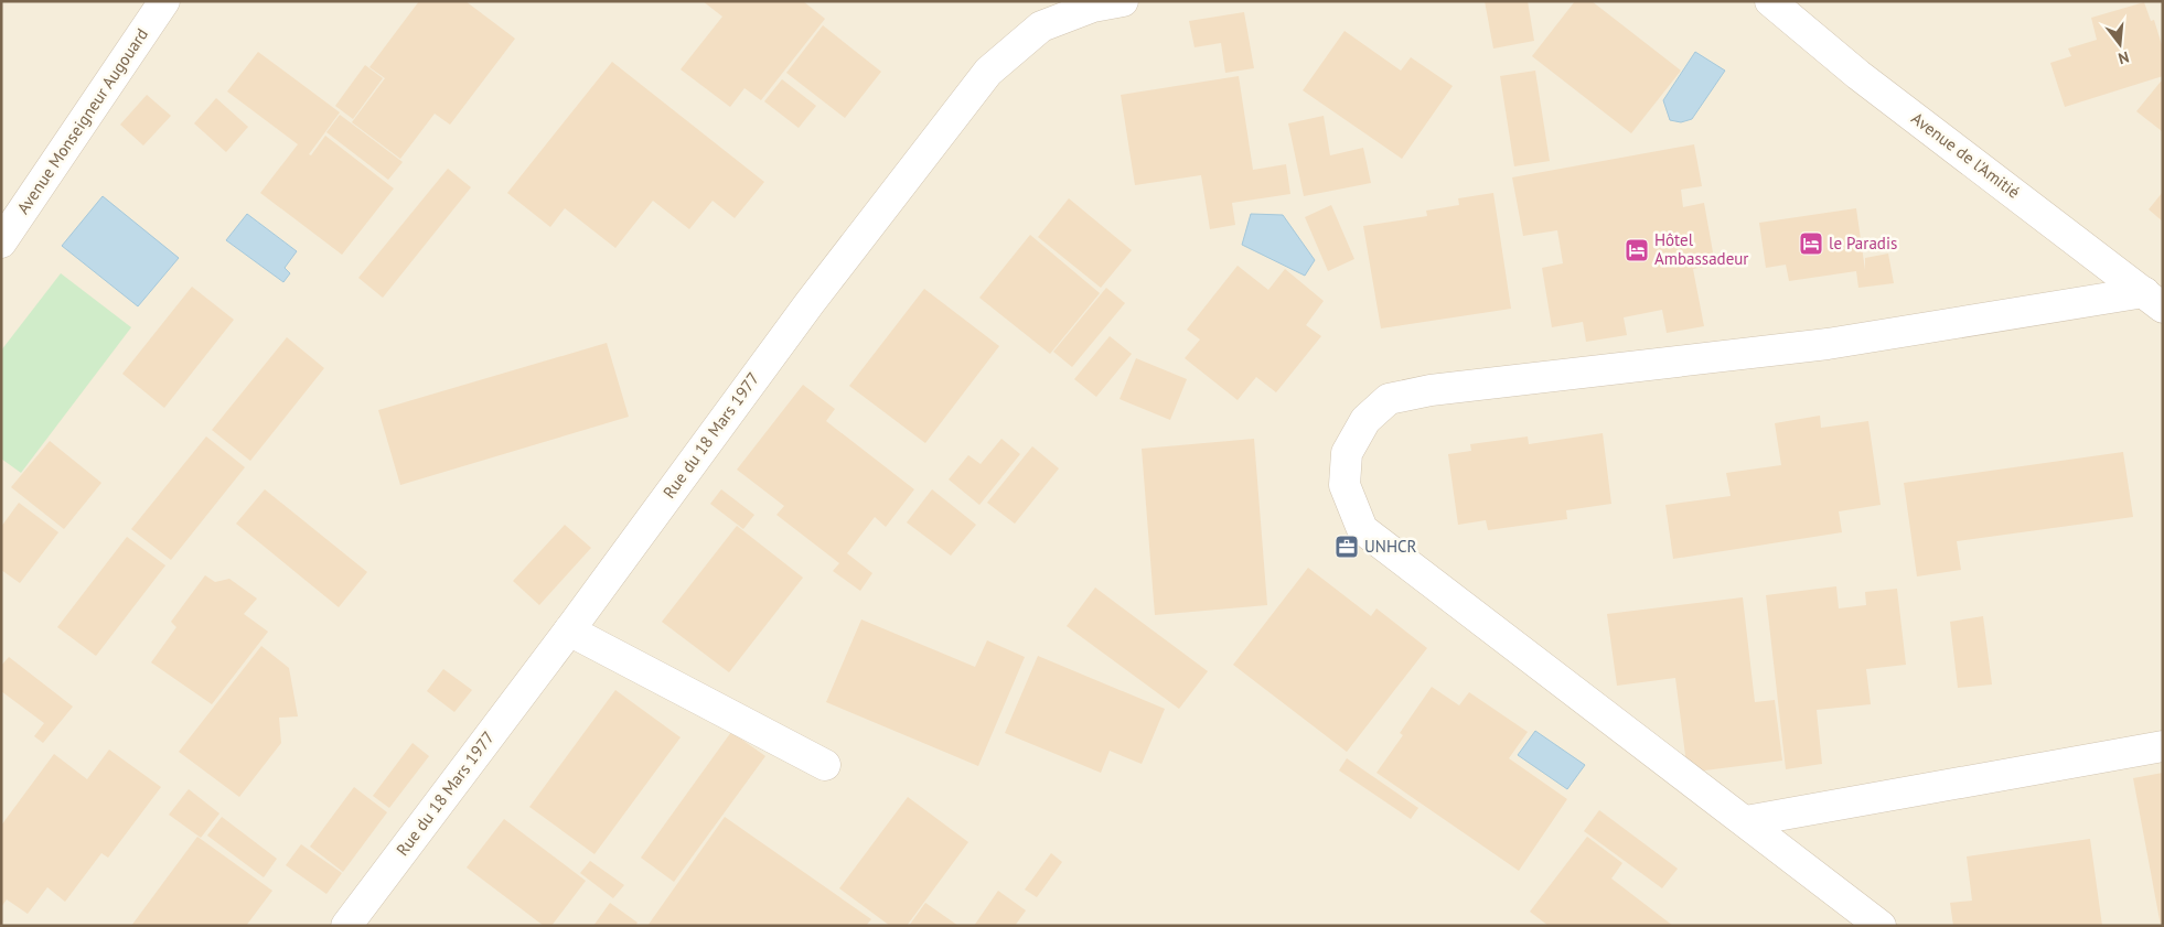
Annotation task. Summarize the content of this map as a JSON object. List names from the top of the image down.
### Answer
{
  "streets": {
    "street": ["Avenue Monseigneur Augouard", "Avenue de l'Amitié", "Rue du 18 Mars 1977"]
  },
  "places": {
    "hotel": ["le Paradis", "Hôtel Ambassadeur"],
    "office": ["UNHCR"]
  },
  "north": "bottom"
}
